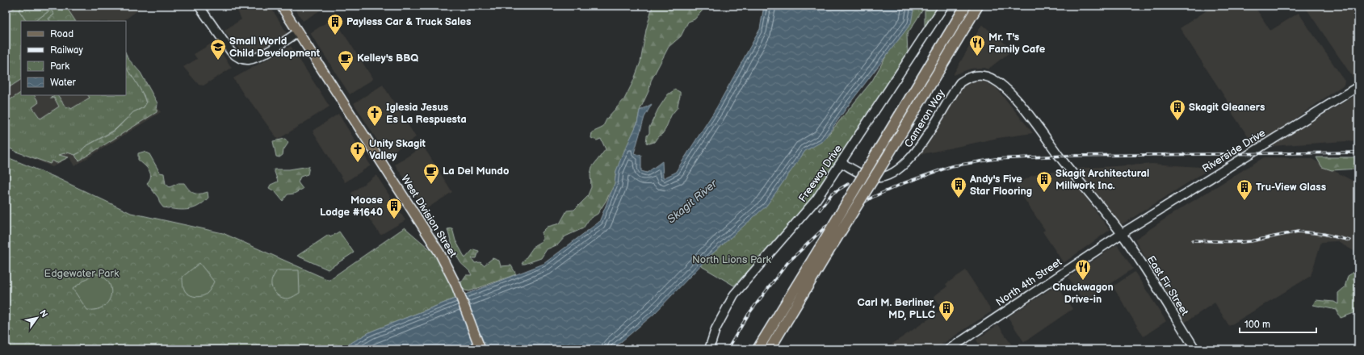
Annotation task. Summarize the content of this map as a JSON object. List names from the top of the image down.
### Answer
{
  "streets": {
    "main road": ["West Division Street"],
    "street": [
      "Cameron Way",
      "Riverside Drive",
      "Freeway Drive",
      "North 4th Street",
      "East Fir Street"
    ]
  },
  "crossings": [
    ["Cameron Way", "Riverside Drive"],
    ["Cameron Way", "Freeway Drive"],
    ["Cameron Way", "North 4th Street"],
    ["Cameron Way", "East Fir Street"],
    ["Riverside Drive", "North 4th Street"],
    ["Riverside Drive", "East Fir Street"],
    ["North 4th Street", "East Fir Street"]
  ],
  "water": ["Skagit River"],
  "parks": ["North Lions Park", "Edgewater Park"],
  "places": {
    "building": [
      "Payless Car & Truck Sales",
      "Skagit Gleaners",
      "Skagit Architectural Millwork Inc.",
      "Andy's Five Star Flooring",
      "Tru-View Glass",
      "Moose Lodge #1640",
      "Carl M. Berliner, MD, PLLC"
    ],
    "restaurant": ["Mr. T's Family Cafe", "Chuckwagon Drive-in"],
    "school or university": ["Small World Child Development"],
    "cafe": ["Kelley's BBQ", "La Del Mundo"],
    "church": ["Iglesia Jesus Es La Respuesta", "Unity Skagit Valley"]
  },
  "legend": [
    "Road",
    "Railway",
    "Park",
    "Water"
  ],
  "scale_bar": "100 m",
  "north": "top right"
}
